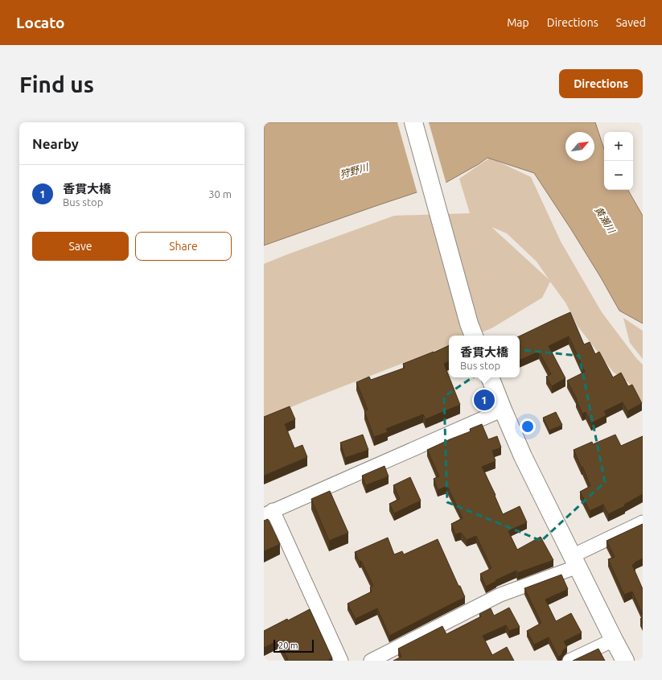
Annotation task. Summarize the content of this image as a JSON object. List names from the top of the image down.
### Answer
{
  "water": ["狩野川", "黄瀬川"],
  "scale_bar": "20 m",
  "north": "top right",
  "page": {
    "header": "Locato",
    "nav": ["Map", "Directions", "Saved"],
    "buttons": [
      "Directions",
      ["Save", "Share"]
    ],
    "title": "Find us",
    "heading": "Nearby",
    "map_buttons": ["+", "−"],
    "list": [
      {
        "mark": "1",
        "name": "香貫大橋",
        "note": "Bus stop",
        "value": "30 m"
      }
    ],
    "popup": ["香貫大橋", "Bus stop"],
    "pins": "1",
    "scale": "20 m"
  }
}
